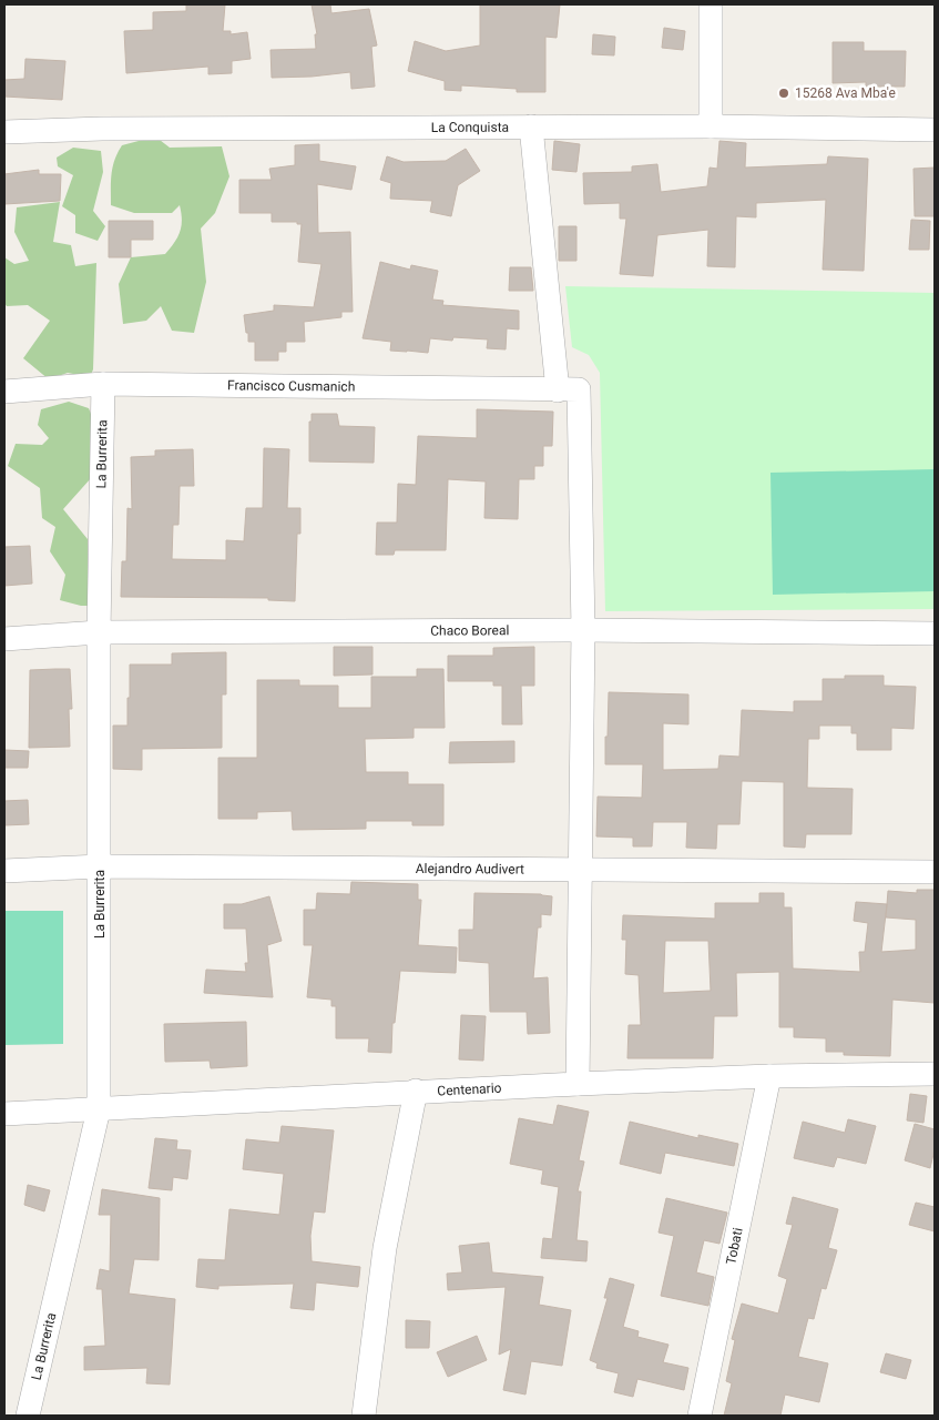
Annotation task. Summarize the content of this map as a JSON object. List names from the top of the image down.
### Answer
{
  "streets": {
    "street": [
      "La Conquista",
      "Francisco Cusmanich",
      "La Burrerita",
      "Chaco Boreal",
      "Alejandro Audivert",
      "Centenario",
      "Tobati"
    ]
  },
  "crossings": [
    ["Francisco Cusmanich", "La Burrerita"],
    ["La Burrerita", "Chaco Boreal"],
    ["La Burrerita", "Alejandro Audivert"],
    ["La Burrerita", "Centenario"],
    ["Centenario", "Tobati"]
  ],
  "places": ["15268 Ava Mba'e"]
}
